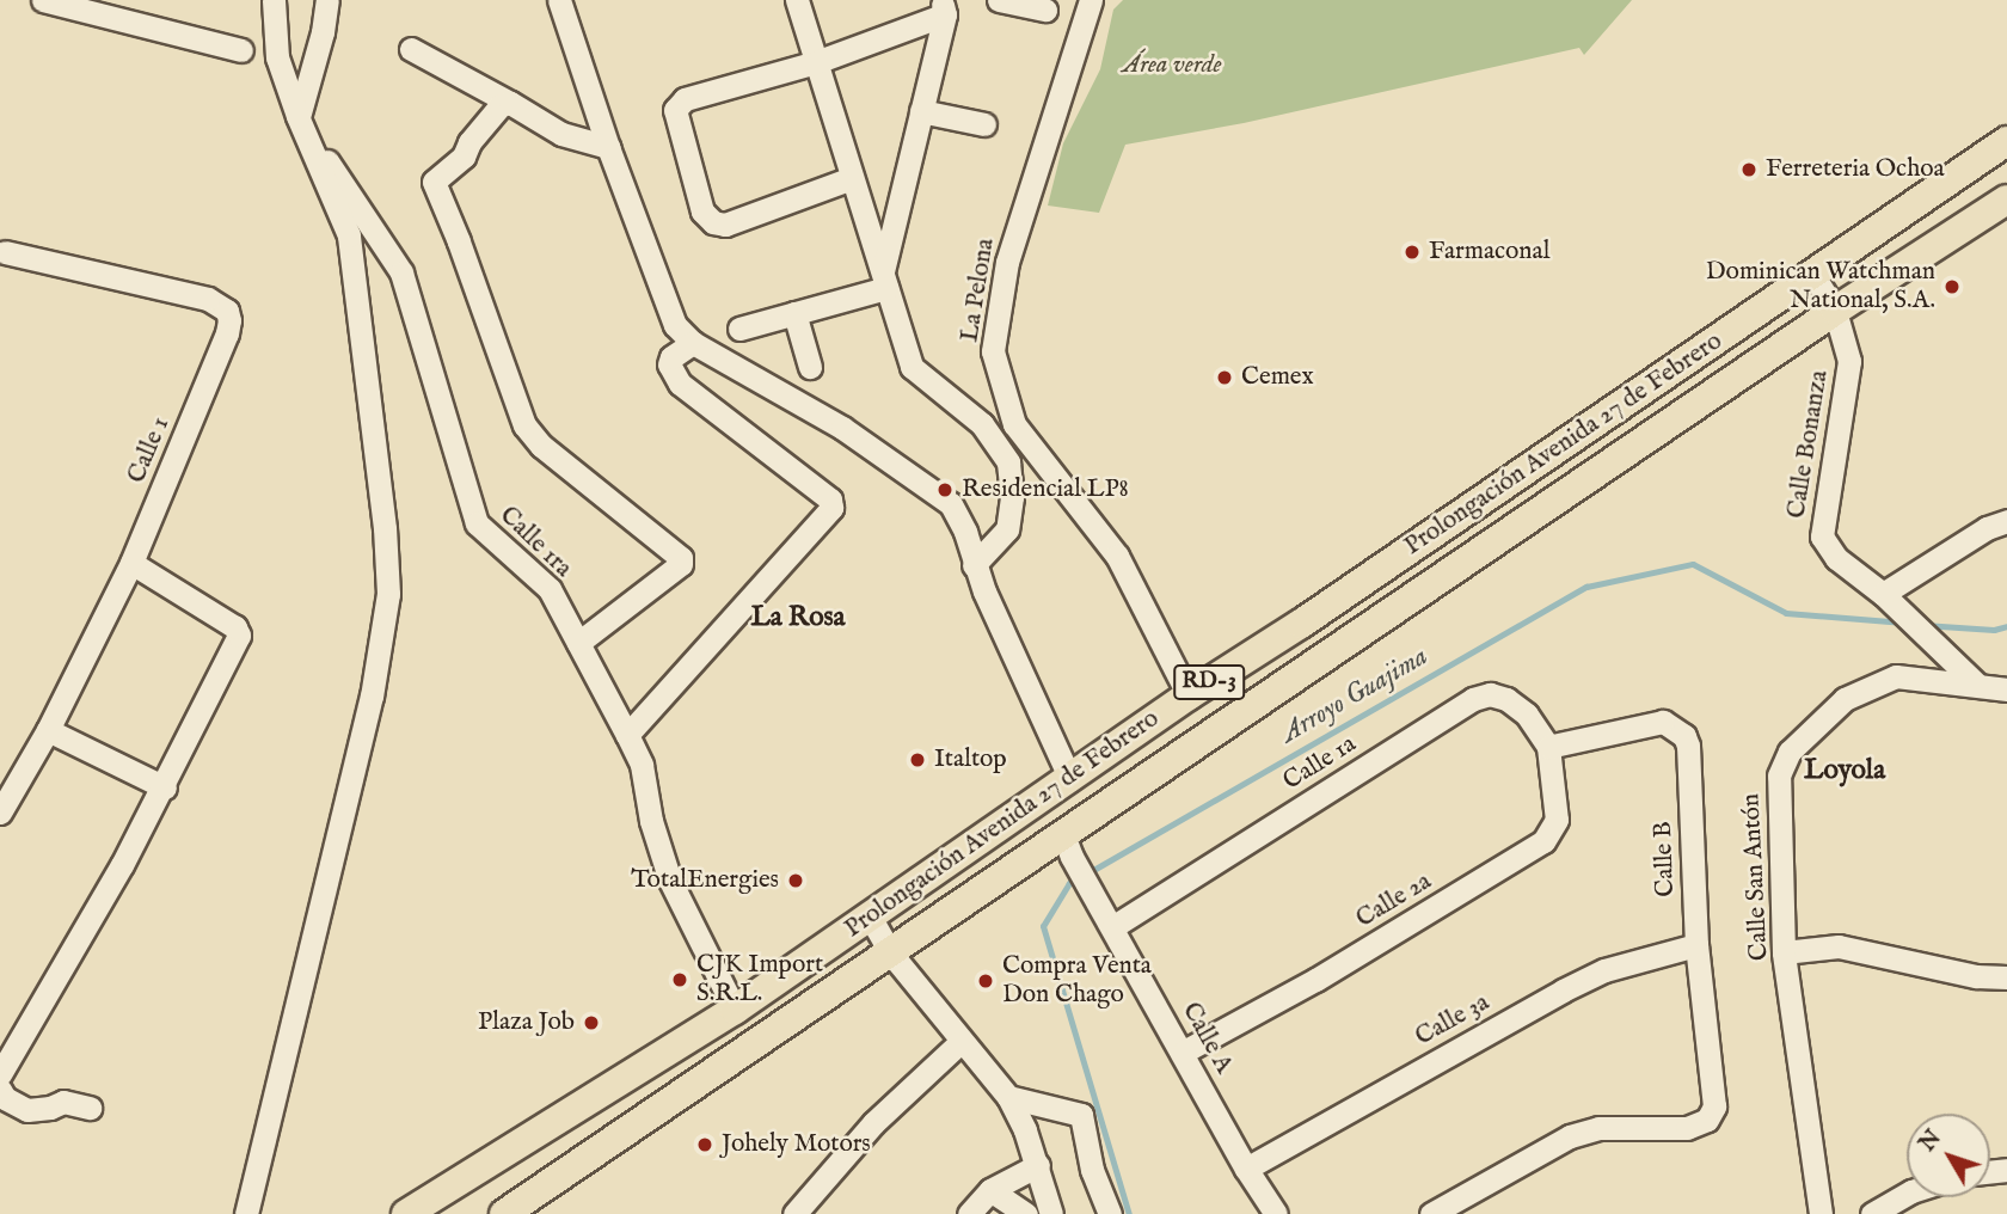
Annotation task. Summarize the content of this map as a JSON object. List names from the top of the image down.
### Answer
{
  "streets": {
    "main road": ["Prolongación Avenida 27 de Febrero", "RD-3"],
    "street": [
      "La Pelona",
      "Calle Bonanza",
      "Calle 1",
      "Calle 1ra",
      "Calle 1a",
      "Calle B",
      "Calle San Antón",
      "Calle 2a",
      "Calle 3a",
      "Calle A"
    ]
  },
  "crossings": [
    ["La Pelona", "Prolongación Avenida 27 de Febrero"],
    ["Prolongación Avenida 27 de Febrero", "Calle Bonanza"],
    ["Prolongación Avenida 27 de Febrero", "Calle 1ra"],
    ["Prolongación Avenida 27 de Febrero", "Calle A"],
    ["Calle Bonanza", "Calle San Antón"],
    ["Calle 1a", "Calle B"],
    ["Calle 1a", "Calle 2a"],
    ["Calle 1a", "Calle A"],
    ["Calle B", "Calle 2a"],
    ["Calle B", "Calle 3a"],
    ["Calle 2a", "Calle A"],
    ["Calle 3a", "Calle A"]
  ],
  "districts": ["La Rosa", "Loyola"],
  "water": ["Arroyo Guajima"],
  "parks": ["Área verde"],
  "places": [
    "Ferreteria Ochoa",
    "Farmaconal",
    "Dominican Watchman National, S.A.",
    "Cemex",
    "Residencial LP8",
    "Italtop",
    "TotalEnergies",
    "CJK Import S.R.L.",
    "Compra Venta Don Chago",
    "Plaza Job",
    "Johely Motors"
  ],
  "north": "top left"
}
